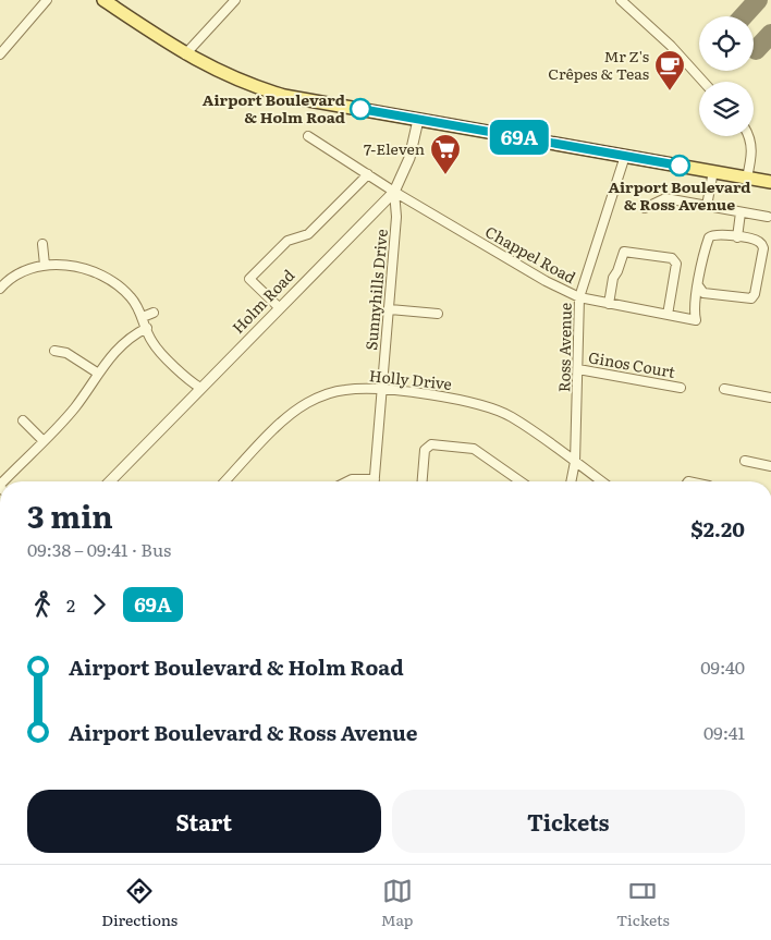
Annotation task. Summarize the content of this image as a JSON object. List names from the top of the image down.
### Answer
{
  "streets": {
    "street": [
      "Chappel Road",
      "Sunnyhills Drive",
      "Holm Road",
      "Ross Avenue",
      "Ginos Court",
      "Holly Drive"
    ]
  },
  "crossings": [
    ["Chappel Road", "Sunnyhills Drive"],
    ["Chappel Road", "Holm Road"],
    ["Chappel Road", "Ross Avenue"],
    ["Sunnyhills Drive", "Holm Road"],
    ["Sunnyhills Drive", "Holly Drive"],
    ["Ross Avenue", "Ginos Court"],
    ["Ross Avenue", "Holly Drive"]
  ],
  "places": {
    "cafe": ["Mr Z's Crêpes & Teas"],
    "other": ["Airport Boulevard & Holm Road", "Airport Boulevard & Ross Avenue"],
    "supermarket": ["7-Eleven"]
  },
  "lines": ["bus line 69A"],
  "page": {
    "on_map": "69A",
    "heading": ["3 min", "09:38 – 09:41 · Bus", "$2.20"],
    "legs": ["2", "69A"],
    "list": [
      {
        "name": "Airport Boulevard & Holm Road",
        "value": "09:40"
      },
      {
        "name": "Airport Boulevard & Ross Avenue",
        "value": "09:41"
      }
    ],
    "buttons": ["Start", "Tickets"],
    "tabs": ["Directions", "Map", "Tickets"]
  }
}
